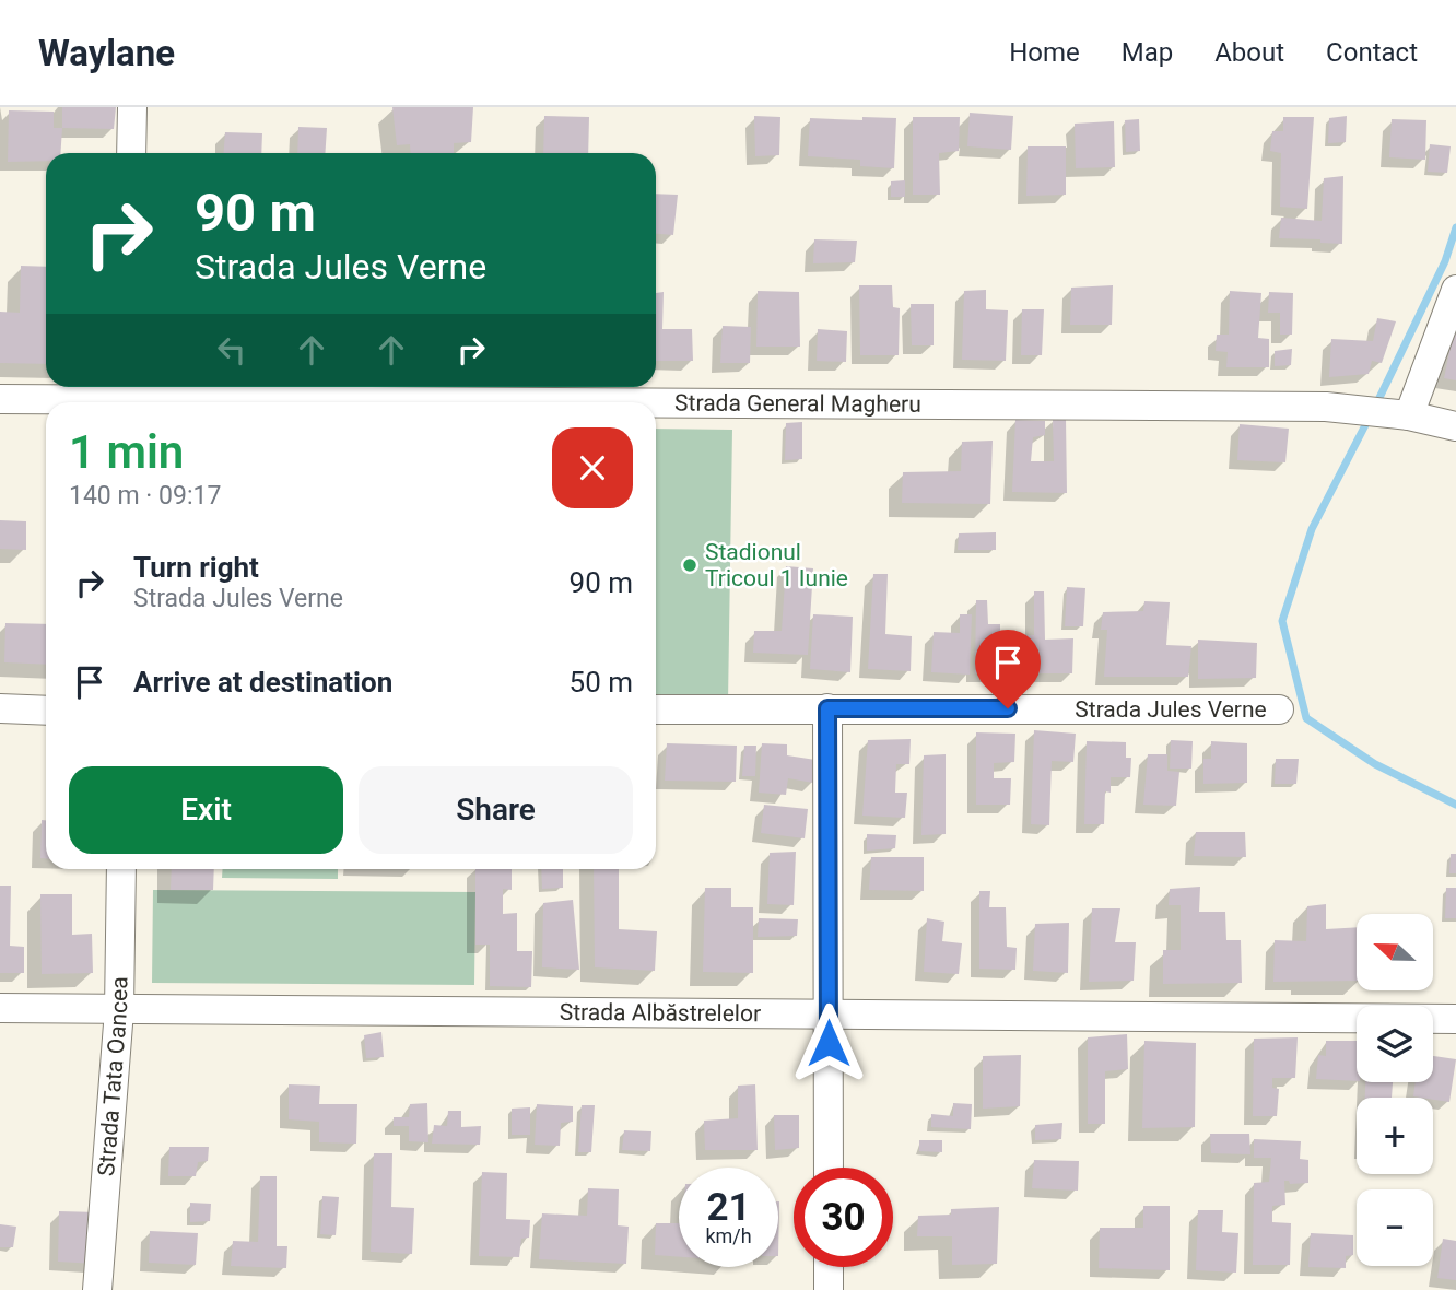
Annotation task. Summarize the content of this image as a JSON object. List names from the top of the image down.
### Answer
{
  "streets": {
    "street": [
      "Strada General Magheru",
      "Strada Jules Verne",
      "Strada Albăstrelelor",
      "Strada Tata Oancea"
    ]
  },
  "crossings": [
    ["Strada Albăstrelelor", "Strada Tata Oancea"]
  ],
  "places": ["Stadionul Tricoul 1 Iunie"],
  "north": "left",
  "page": {
    "header": "Waylane",
    "nav": [
      "Home",
      "Map",
      "About",
      "Contact"
    ],
    "turn": ["90 m", "Strada Jules Verne"],
    "heading": ["1 min", "140 m · 09:17"],
    "list": [
      {
        "name": "Turn right",
        "note": "Strada Jules Verne",
        "value": "90 m"
      },
      {
        "name": "Arrive at destination",
        "value": "50 m"
      }
    ],
    "buttons": ["Exit", "Share"],
    "map_buttons": ["+", "−"],
    "speed": "21 km/h",
    "limit": "30"
  }
}
